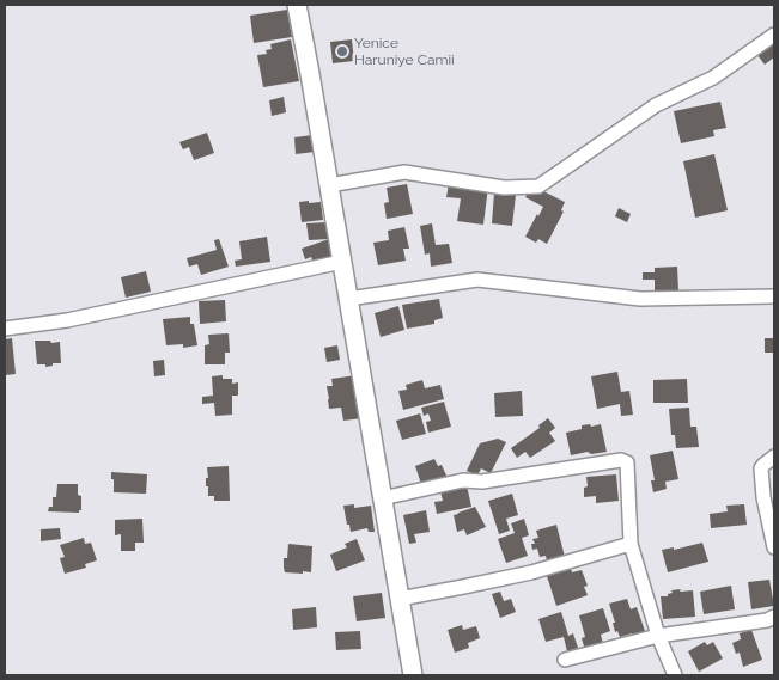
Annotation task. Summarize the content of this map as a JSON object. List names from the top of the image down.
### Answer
{
  "places": ["Yenice Haruniye Camii"]
}
